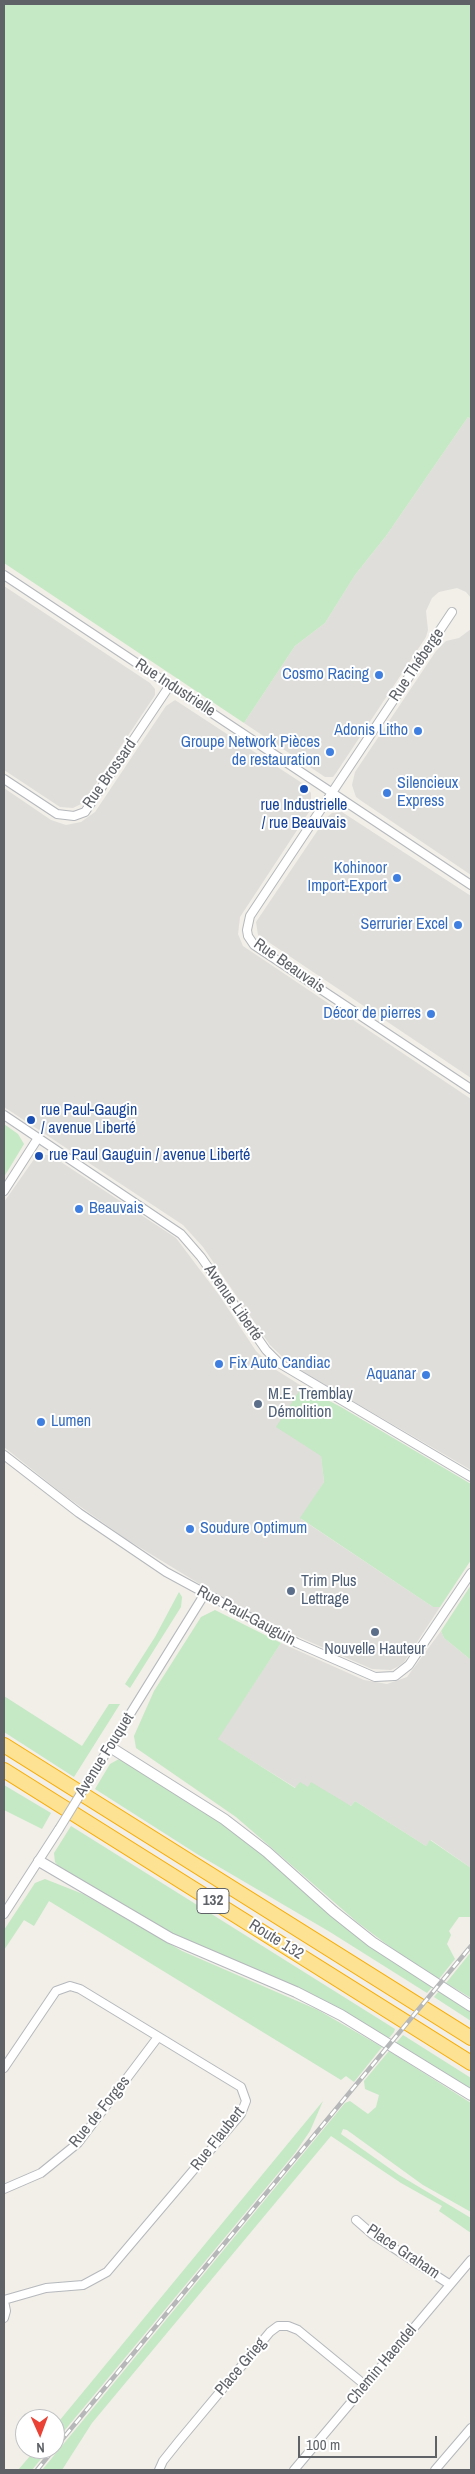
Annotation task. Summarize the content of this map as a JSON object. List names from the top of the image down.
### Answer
{
  "streets": {
    "highway": ["132", "Route 132"],
    "street": [
      "Rue Théberge",
      "Rue Industrielle",
      "Rue Brossard",
      "Rue Beauvais",
      "Avenue Liberté",
      "Rue Paul-Gauguin",
      "Avenue Fouquet",
      "Rue de Forges",
      "Rue Flaubert",
      "Place Graham",
      "Chemin Haendel",
      "Place Grieg"
    ]
  },
  "crossings": [
    ["Rue Théberge", "Rue Industrielle"],
    ["Rue Théberge", "Rue Beauvais"],
    ["Rue Industrielle", "Rue Brossard"],
    ["Rue Industrielle", "Rue Beauvais"],
    ["Rue Paul-Gauguin", "Avenue Fouquet"],
    ["Rue de Forges", "Rue Flaubert"],
    ["Place Graham", "Chemin Haendel"],
    ["Chemin Haendel", "Place Grieg"]
  ],
  "places": [
    "Cosmo Racing",
    "Adonis Litho",
    "Groupe Network Pièces de restauration",
    "rue Industrielle / rue Beauvais",
    "Silencieux Express",
    "Kohinoor Import-Export",
    "Serrurier Excel",
    "Décor de pierres",
    "rue Paul-Gaugin / avenue Liberté",
    "rue Paul Gauguin / avenue Liberté",
    "Beauvais",
    "Fix Auto Candiac",
    "Aquanar",
    "M.E. Tremblay Démolition",
    "Lumen",
    "Soudure Optimum",
    "Trim Plus Lettrage",
    "Nouvelle Hauteur"
  ],
  "scale_bar": "100 m",
  "north": "bottom"
}
